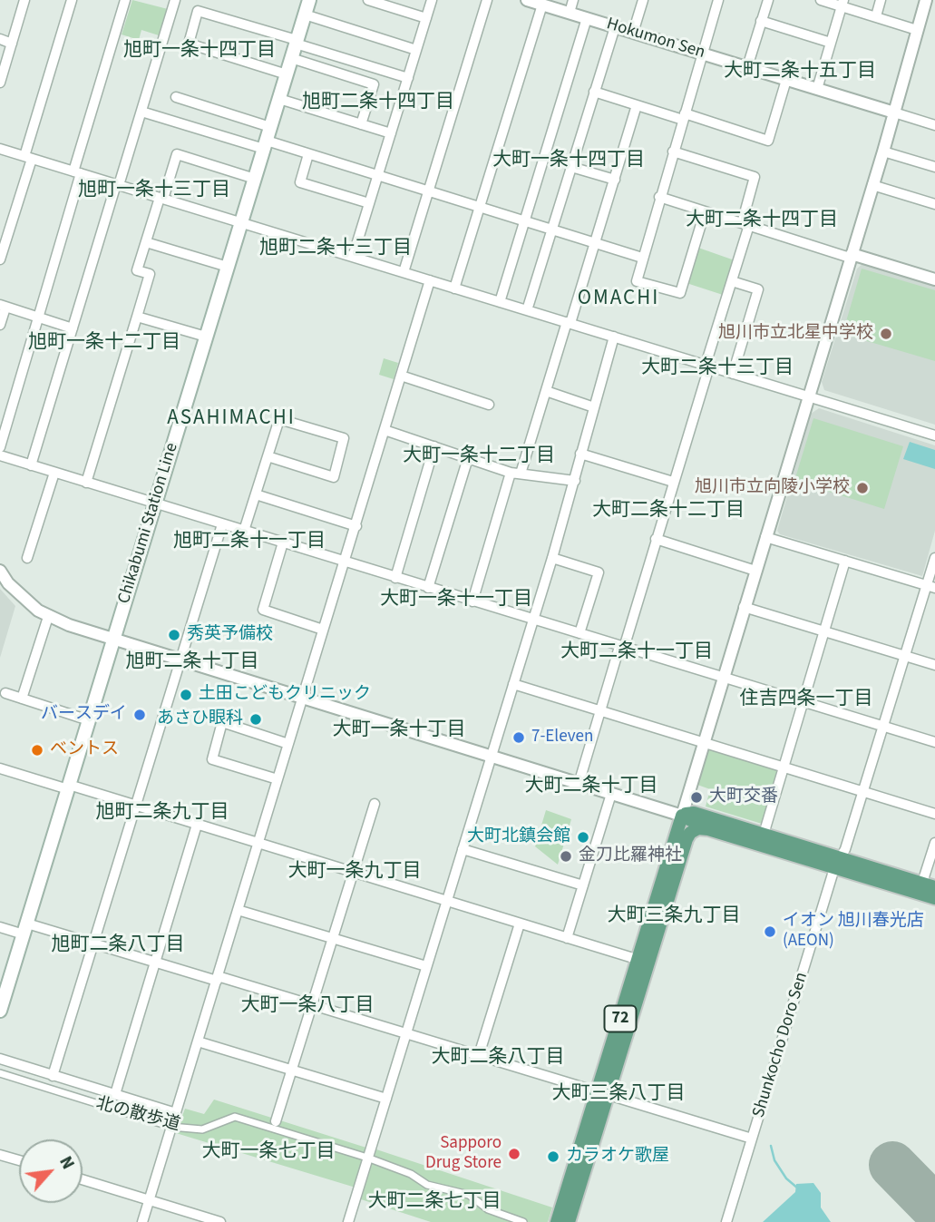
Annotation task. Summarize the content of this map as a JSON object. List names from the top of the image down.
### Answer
{
  "streets": {
    "main road": ["Chikabumi Station Line", "72"],
    "street": ["Hokumon Sen", "Shunkocho Doro Sen", "北の散歩道"]
  },
  "districts": [
    "旭町一条十四丁目",
    "大町二条十五丁目",
    "旭町二条十四丁目",
    "大町一条十四丁目",
    "旭町一条十三丁目",
    "大町二条十四丁目",
    "旭町二条十三丁目",
    "OMACHI",
    "旭町一条十二丁目",
    "大町二条十三丁目",
    "ASAHIMACHI",
    "大町一条十二丁目",
    "大町二条十二丁目",
    "旭町二条十一丁目",
    "大町一条十一丁目",
    "大町二条十一丁目",
    "旭町二条十丁目",
    "住吉四条一丁目",
    "大町一条十丁目",
    "大町二条十丁目",
    "旭町二条九丁目",
    "大町一条九丁目",
    "大町三条九丁目",
    "旭町二条八丁目",
    "大町一条八丁目",
    "大町二条八丁目",
    "大町三条八丁目",
    "大町一条七丁目",
    "大町二条七丁目"
  ],
  "places": [
    "旭川市立北星中学校",
    "旭川市立向陵小学校",
    "秀英予備校",
    "土田こどもクリニック",
    "バースデイ",
    "あさひ眼科",
    "7-Eleven",
    "ベントス",
    "大町交番",
    "大町北鎮会館",
    "金刀比羅神社",
    "イオン 旭川春光店 (AEON)",
    "Sapporo Drug Store",
    "カラオケ歌屋"
  ],
  "north": "top right"
}
